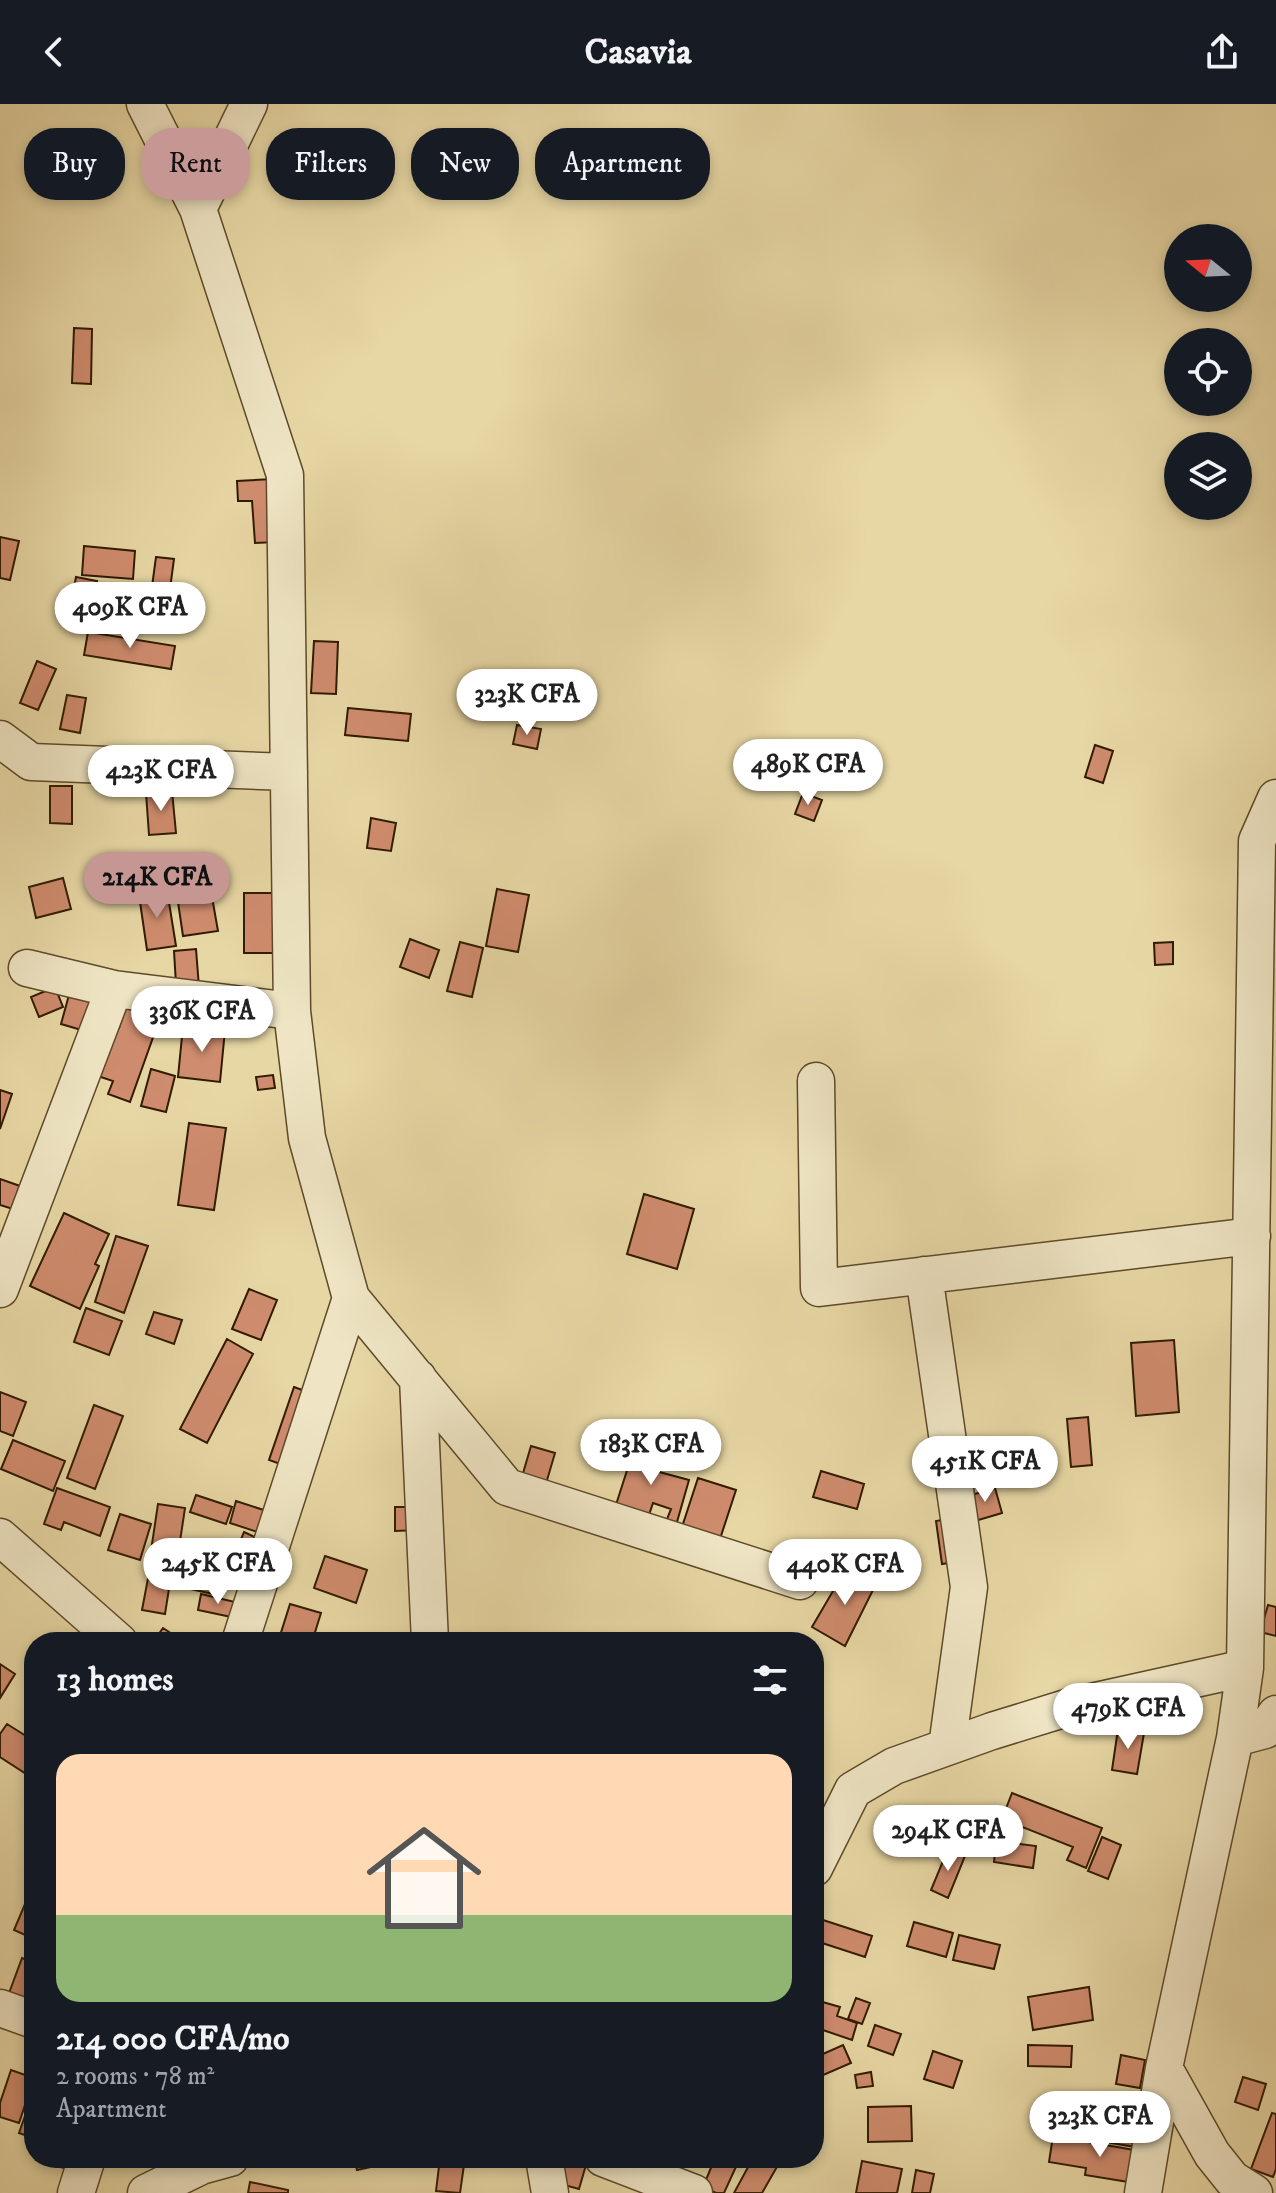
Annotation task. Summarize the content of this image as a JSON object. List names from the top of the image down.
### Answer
{
  "north": "left",
  "page": {
    "header": "Casavia",
    "chip": [
      "Buy",
      "Rent",
      "Filters",
      "New",
      "Apartment"
    ],
    "price": [
      "409K CFA",
      "323K CFA",
      "489K CFA",
      "423K CFA",
      "214K CFA",
      "336K CFA",
      "183K CFA",
      "451K CFA",
      "245K CFA",
      "440K CFA",
      "479K CFA",
      "294K CFA",
      "323K CFA"
    ],
    "heading": "13 homes",
    "list": [
      {
        "name": "214 000 CFA/mo",
        "note": "2 rooms · 78 m² · Apartment"
      }
    ]
  }
}
